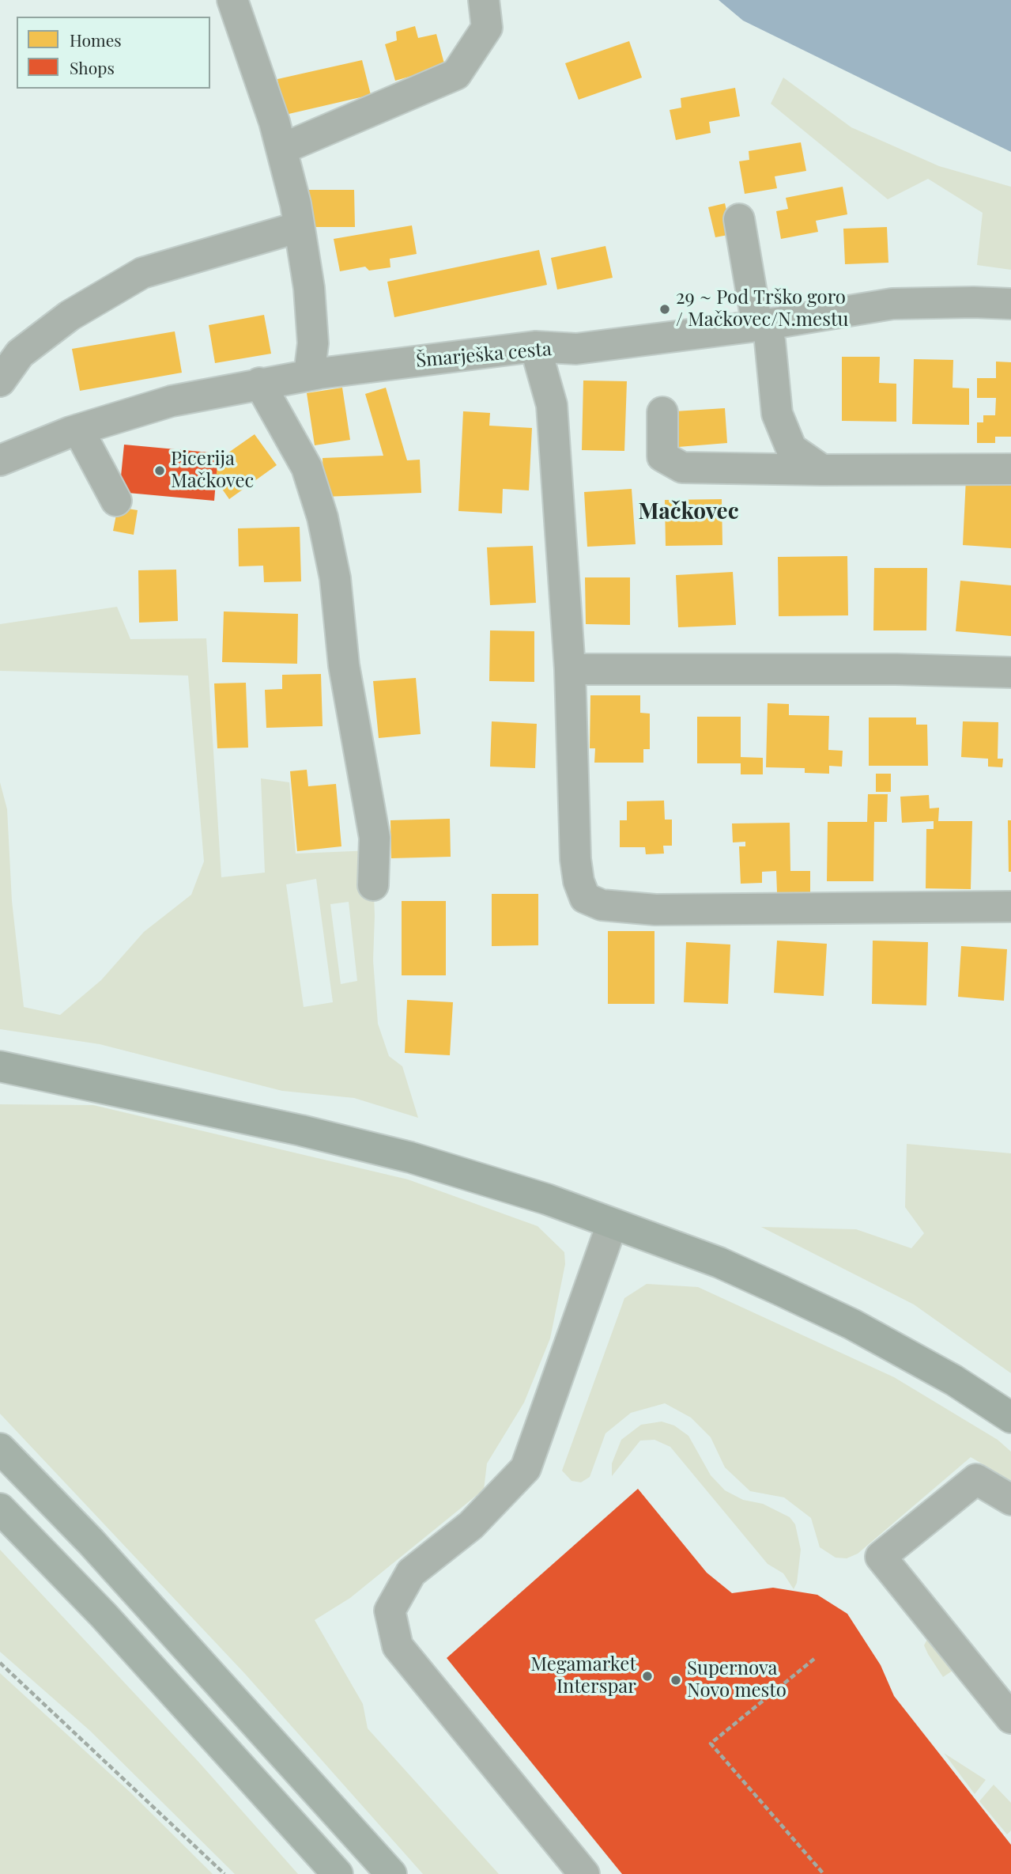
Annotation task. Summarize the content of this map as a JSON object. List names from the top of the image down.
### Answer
{
  "streets": {
    "street": ["Šmarješka cesta"]
  },
  "districts": ["Mačkovec"],
  "places": [
    "29 ~ Pod Trško goro / Mačkovec/N.mestu",
    "Picerija Mačkovec",
    "Megamarket Interspar",
    "Supernova Novo mesto"
  ],
  "legend": ["Homes", "Shops"]
}
